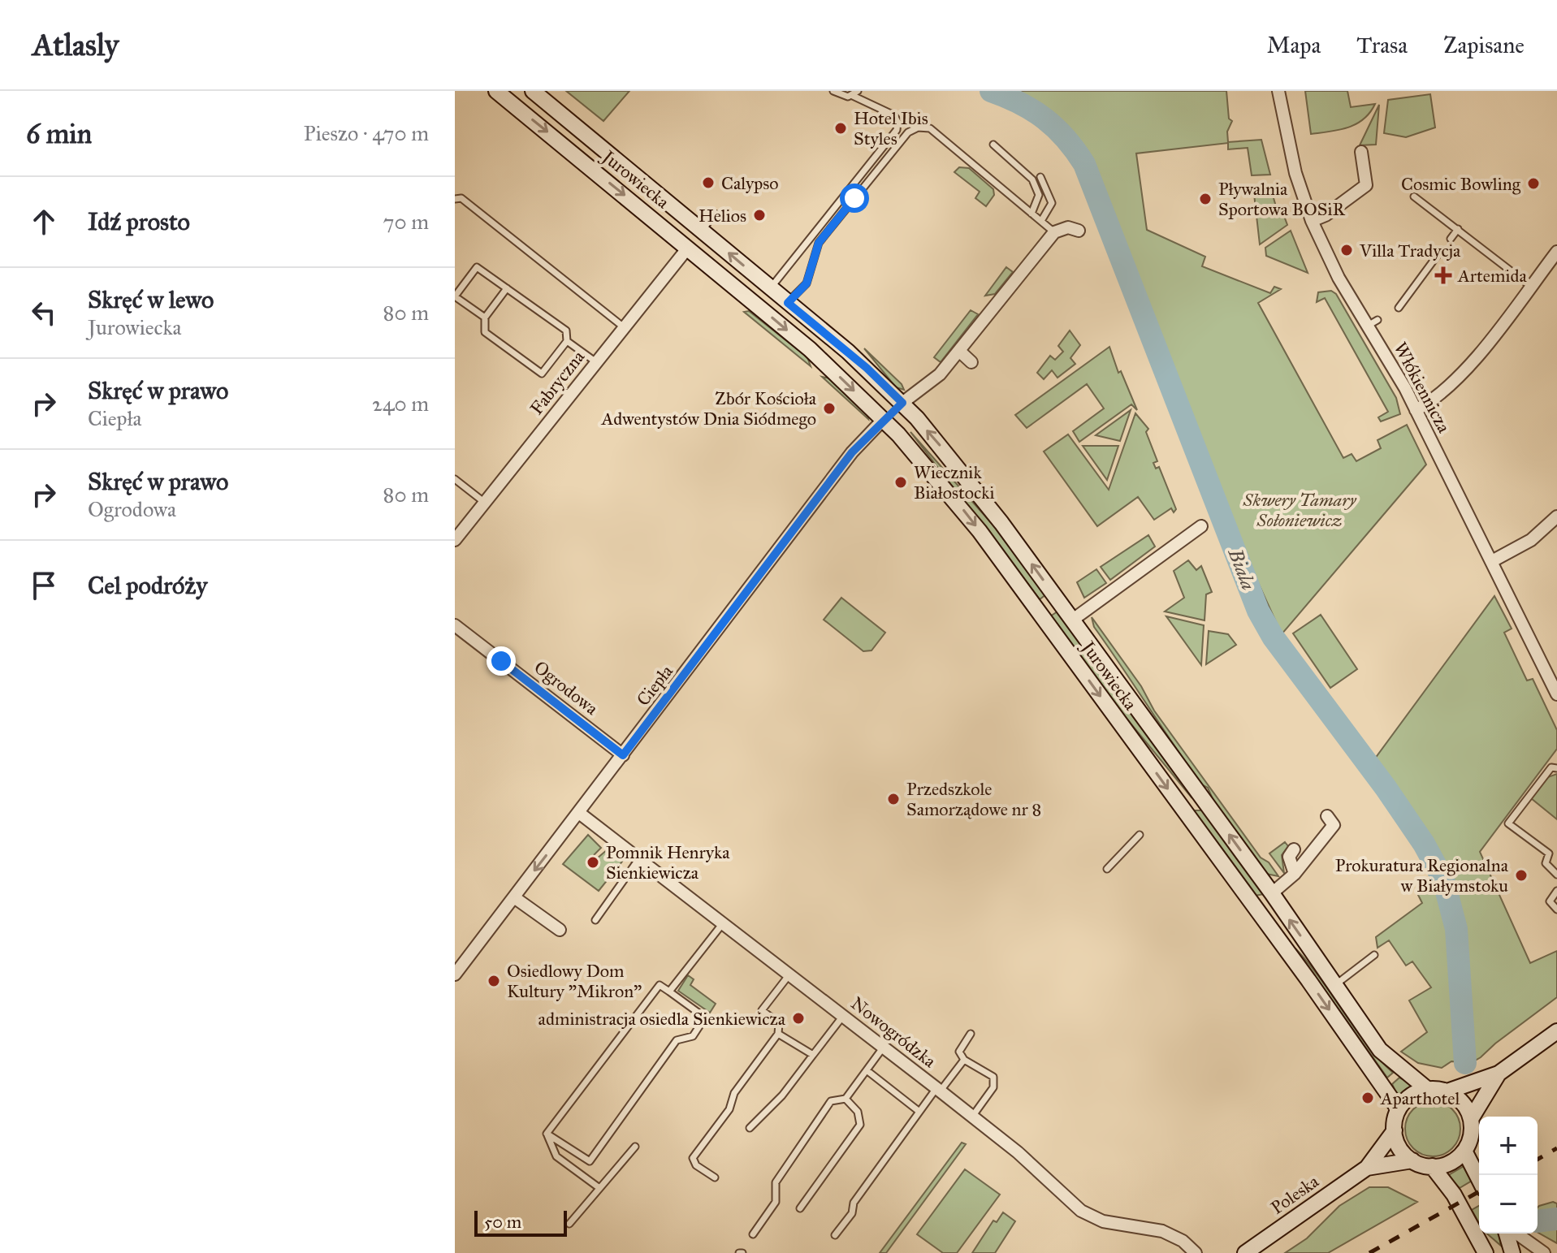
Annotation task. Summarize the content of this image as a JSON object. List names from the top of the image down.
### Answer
{
  "streets": {
    "street": [
      "Jurowiecka",
      "Fabryczna",
      "Włókiennicza",
      "Ciepła",
      "Ogrodowa",
      "Nowogródzka",
      "Poleska"
    ]
  },
  "crossings": [
    ["Jurowiecka", "Fabryczna"],
    ["Jurowiecka", "Ciepła"],
    ["Jurowiecka", "Poleska"],
    ["Ciepła", "Ogrodowa"],
    ["Ciepła", "Nowogródzka"]
  ],
  "water": ["Biala"],
  "parks": ["Skwery Tamary Sołoniewicz"],
  "places": {
    "other": [
      "Hotel Ibis Styles",
      "Calypso",
      "Cosmic Bowling",
      "Pływalnia Sportowa BOSiR",
      "Helios",
      "Villa Tradycja",
      "Zbór Kościoła Adwentystów Dnia Siódmego",
      "Wiecznik Białostocki",
      "Przedszkole Samorządowe nr 8",
      "Pomnik Henryka Sienkiewicza",
      "Prokuratura Regionalna w Białymstoku",
      "Osiedlowy Dom Kultury \"Mikron\"",
      "administracja osiedla Sienkiewicza",
      "Aparthotel"
    ],
    "health": ["Artemida"]
  },
  "scale_bar": "50 m",
  "page": {
    "header": "Atlasly",
    "nav": ["Mapa", "Trasa", "Zapisane"],
    "heading": ["6 min", "Pieszo · 470 m"],
    "list": [
      ["Idź prosto", "70 m"],
      ["Skręć w lewo", "Jurowiecka", "80 m"],
      ["Skręć w prawo", "Ciepła", "240 m"],
      ["Skręć w prawo", "Ogrodowa", "80 m"],
      "Cel podróży"
    ],
    "map_buttons": ["+", "−"],
    "scale": "50 m"
  }
}
